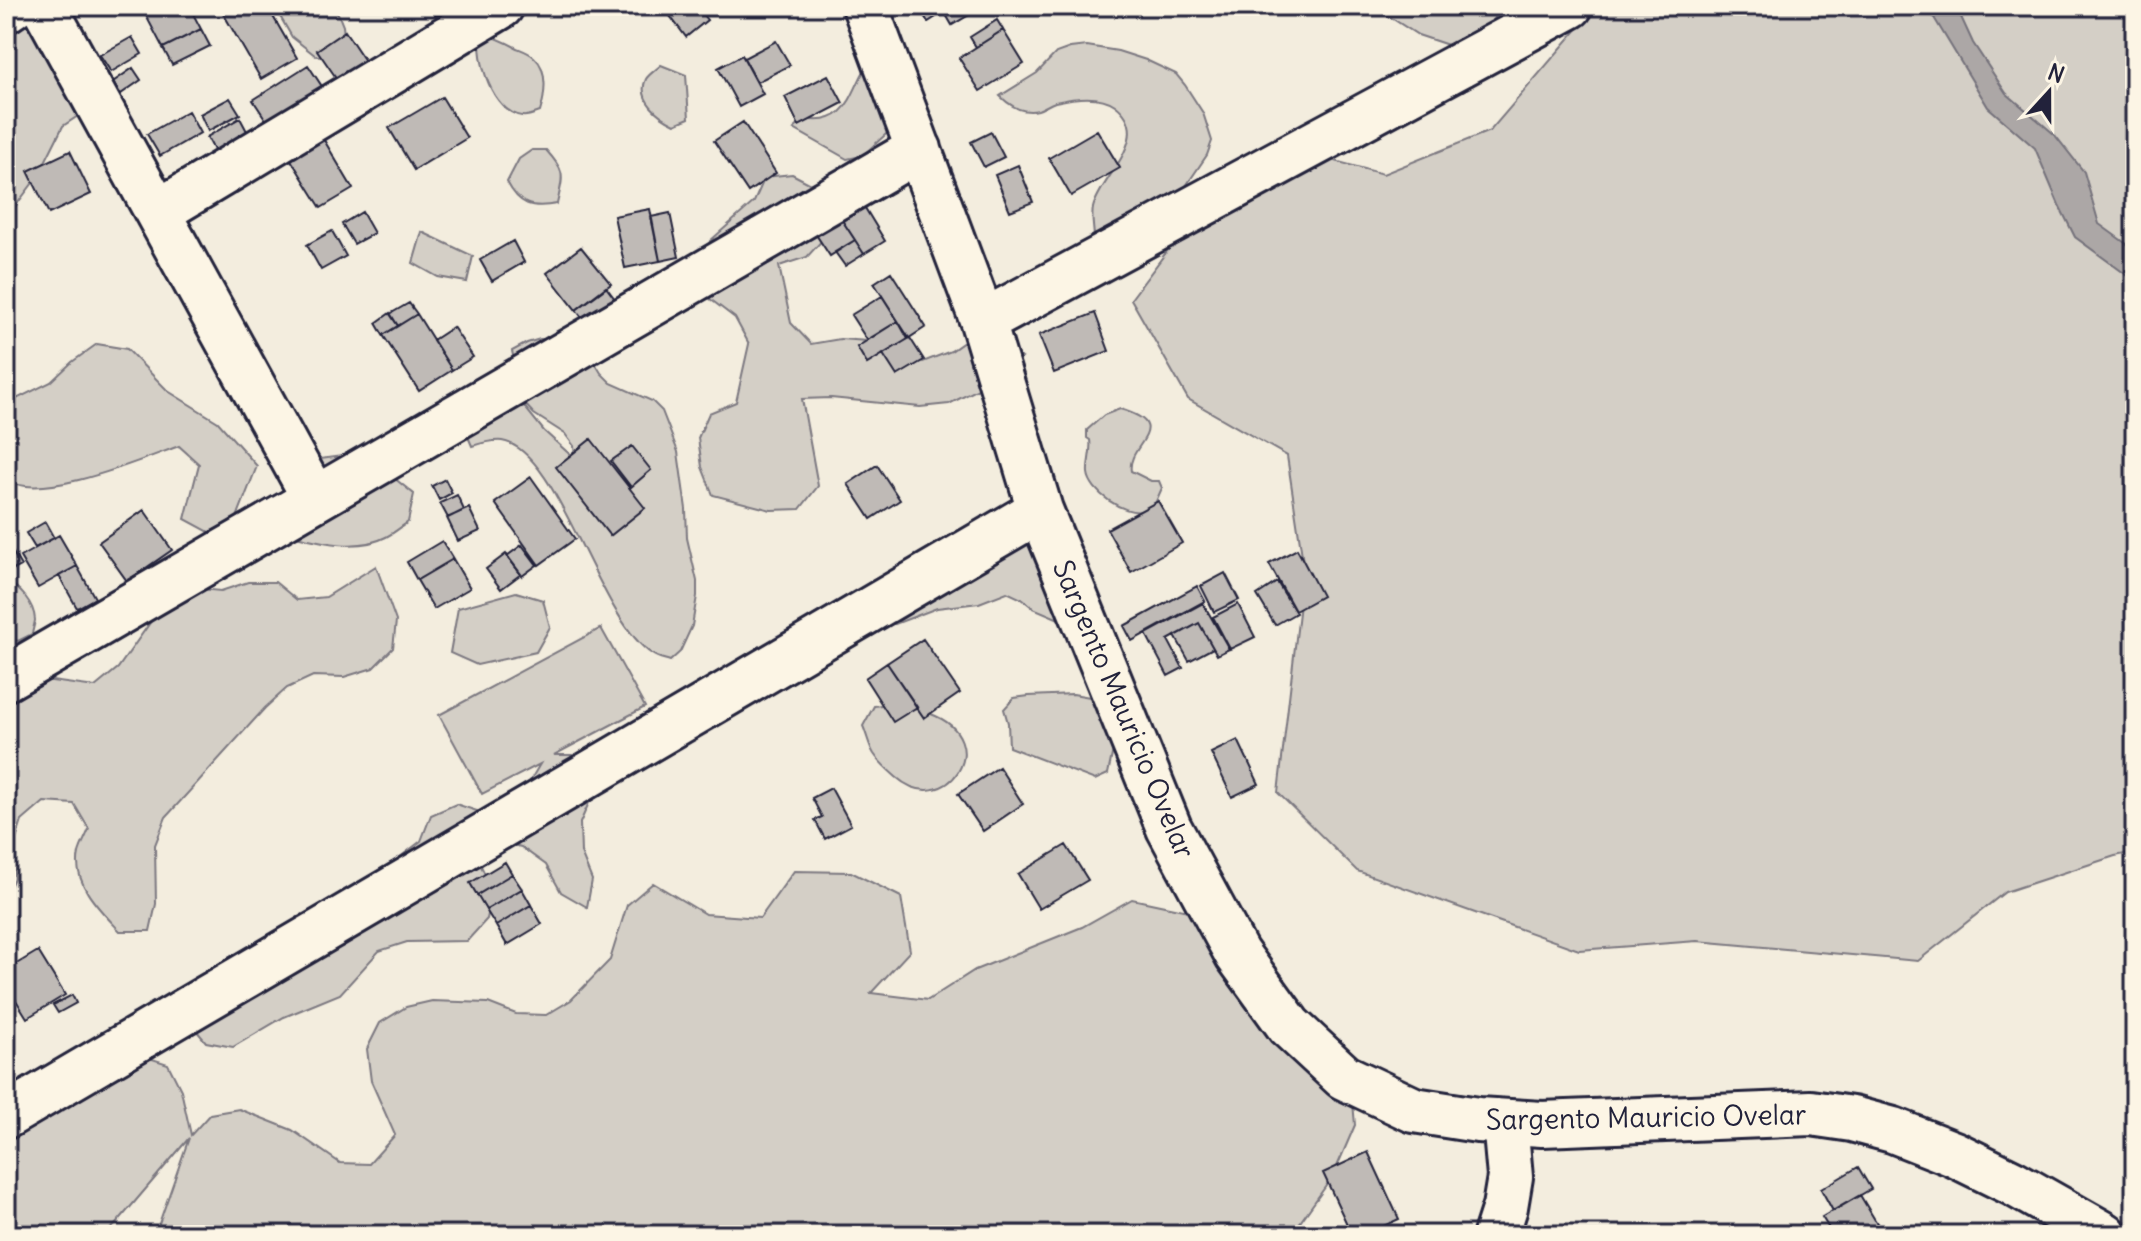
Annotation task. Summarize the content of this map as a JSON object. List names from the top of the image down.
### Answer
{
  "streets": {
    "street": ["Sargento Mauricio Ovelar"]
  },
  "north": "top"
}
